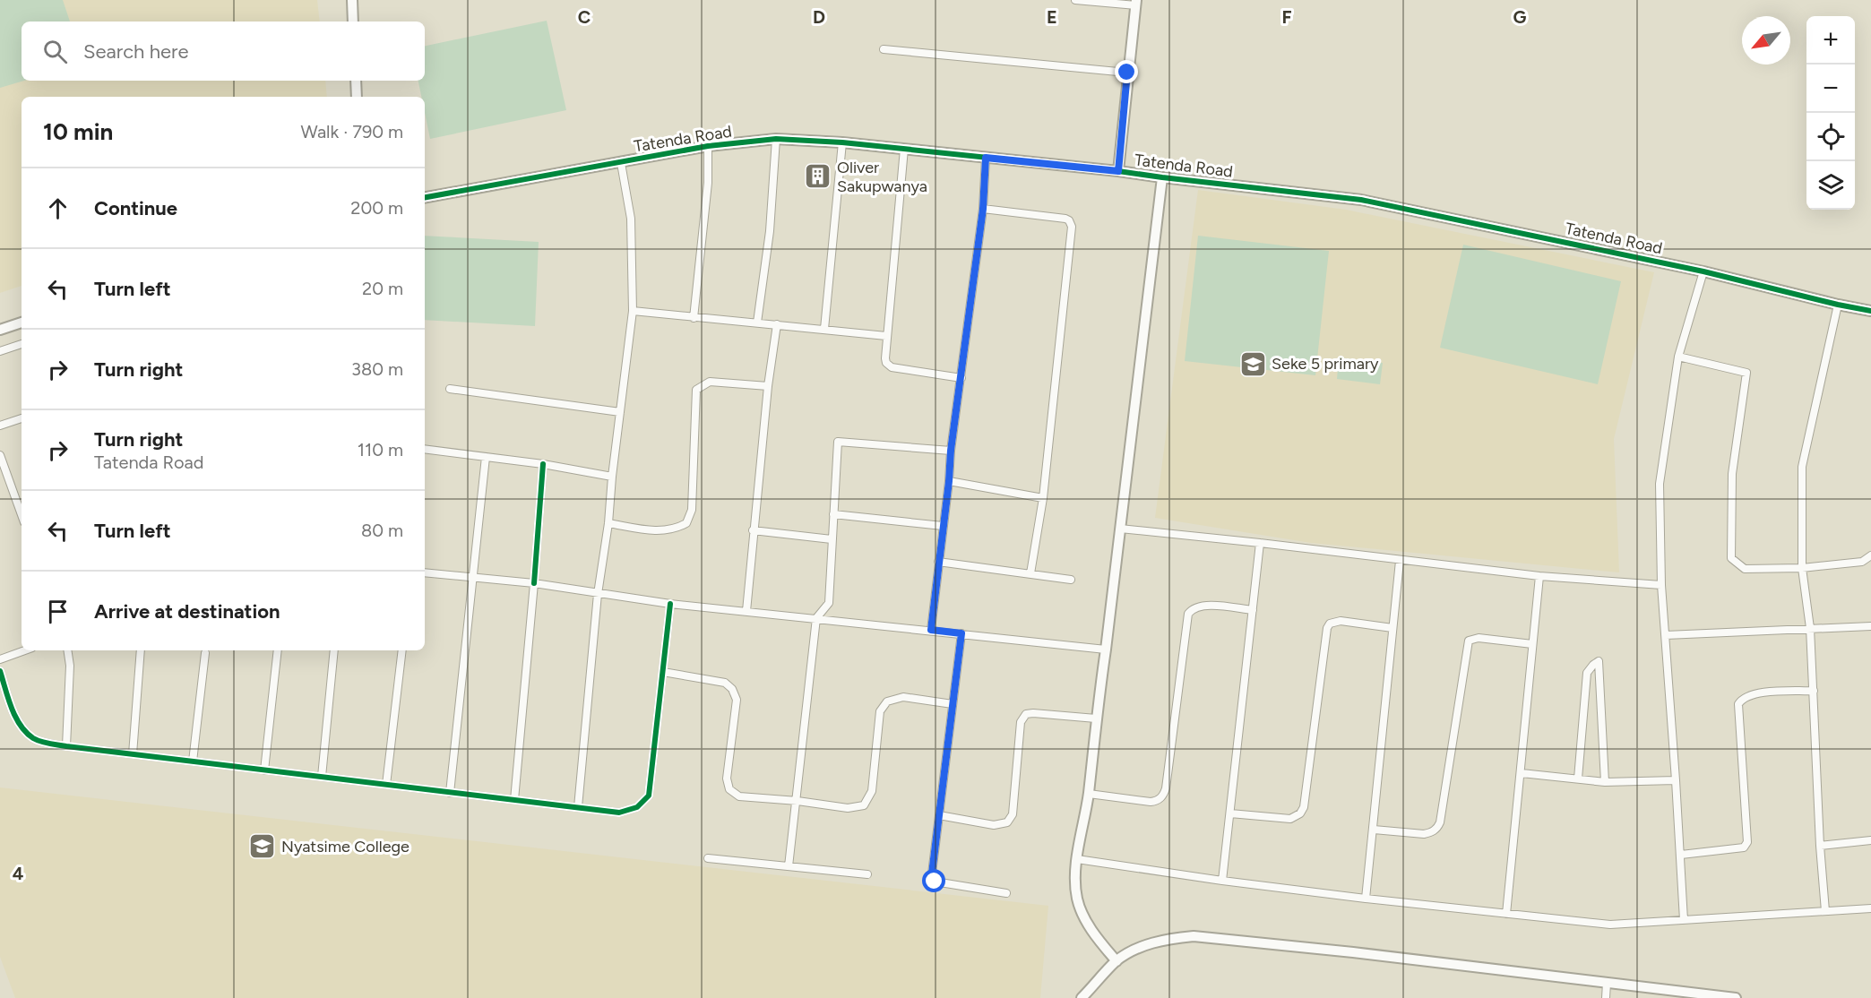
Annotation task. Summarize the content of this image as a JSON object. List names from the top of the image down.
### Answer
{
  "streets": {
    "street": ["Tatenda Road"]
  },
  "places": {
    "building": ["Oliver Sakupwanya"],
    "school or university": ["Seke 5 primary", "Nyatsime College"]
  },
  "north": "bottom left",
  "page": {
    "map_buttons": ["+", "−"],
    "search": "Search here",
    "heading": ["10 min", "Walk · 790 m"],
    "list": [
      ["Continue", "200 m"],
      ["Turn left", "20 m"],
      ["Turn right", "380 m"],
      ["Turn right", "Tatenda Road", "110 m"],
      ["Turn left", "80 m"],
      "Arrive at destination"
    ]
  },
  "grid": {
    "columns": [
      "C",
      "D",
      "E",
      "F",
      "G"
    ],
    "rows": ["4"]
  }
}
